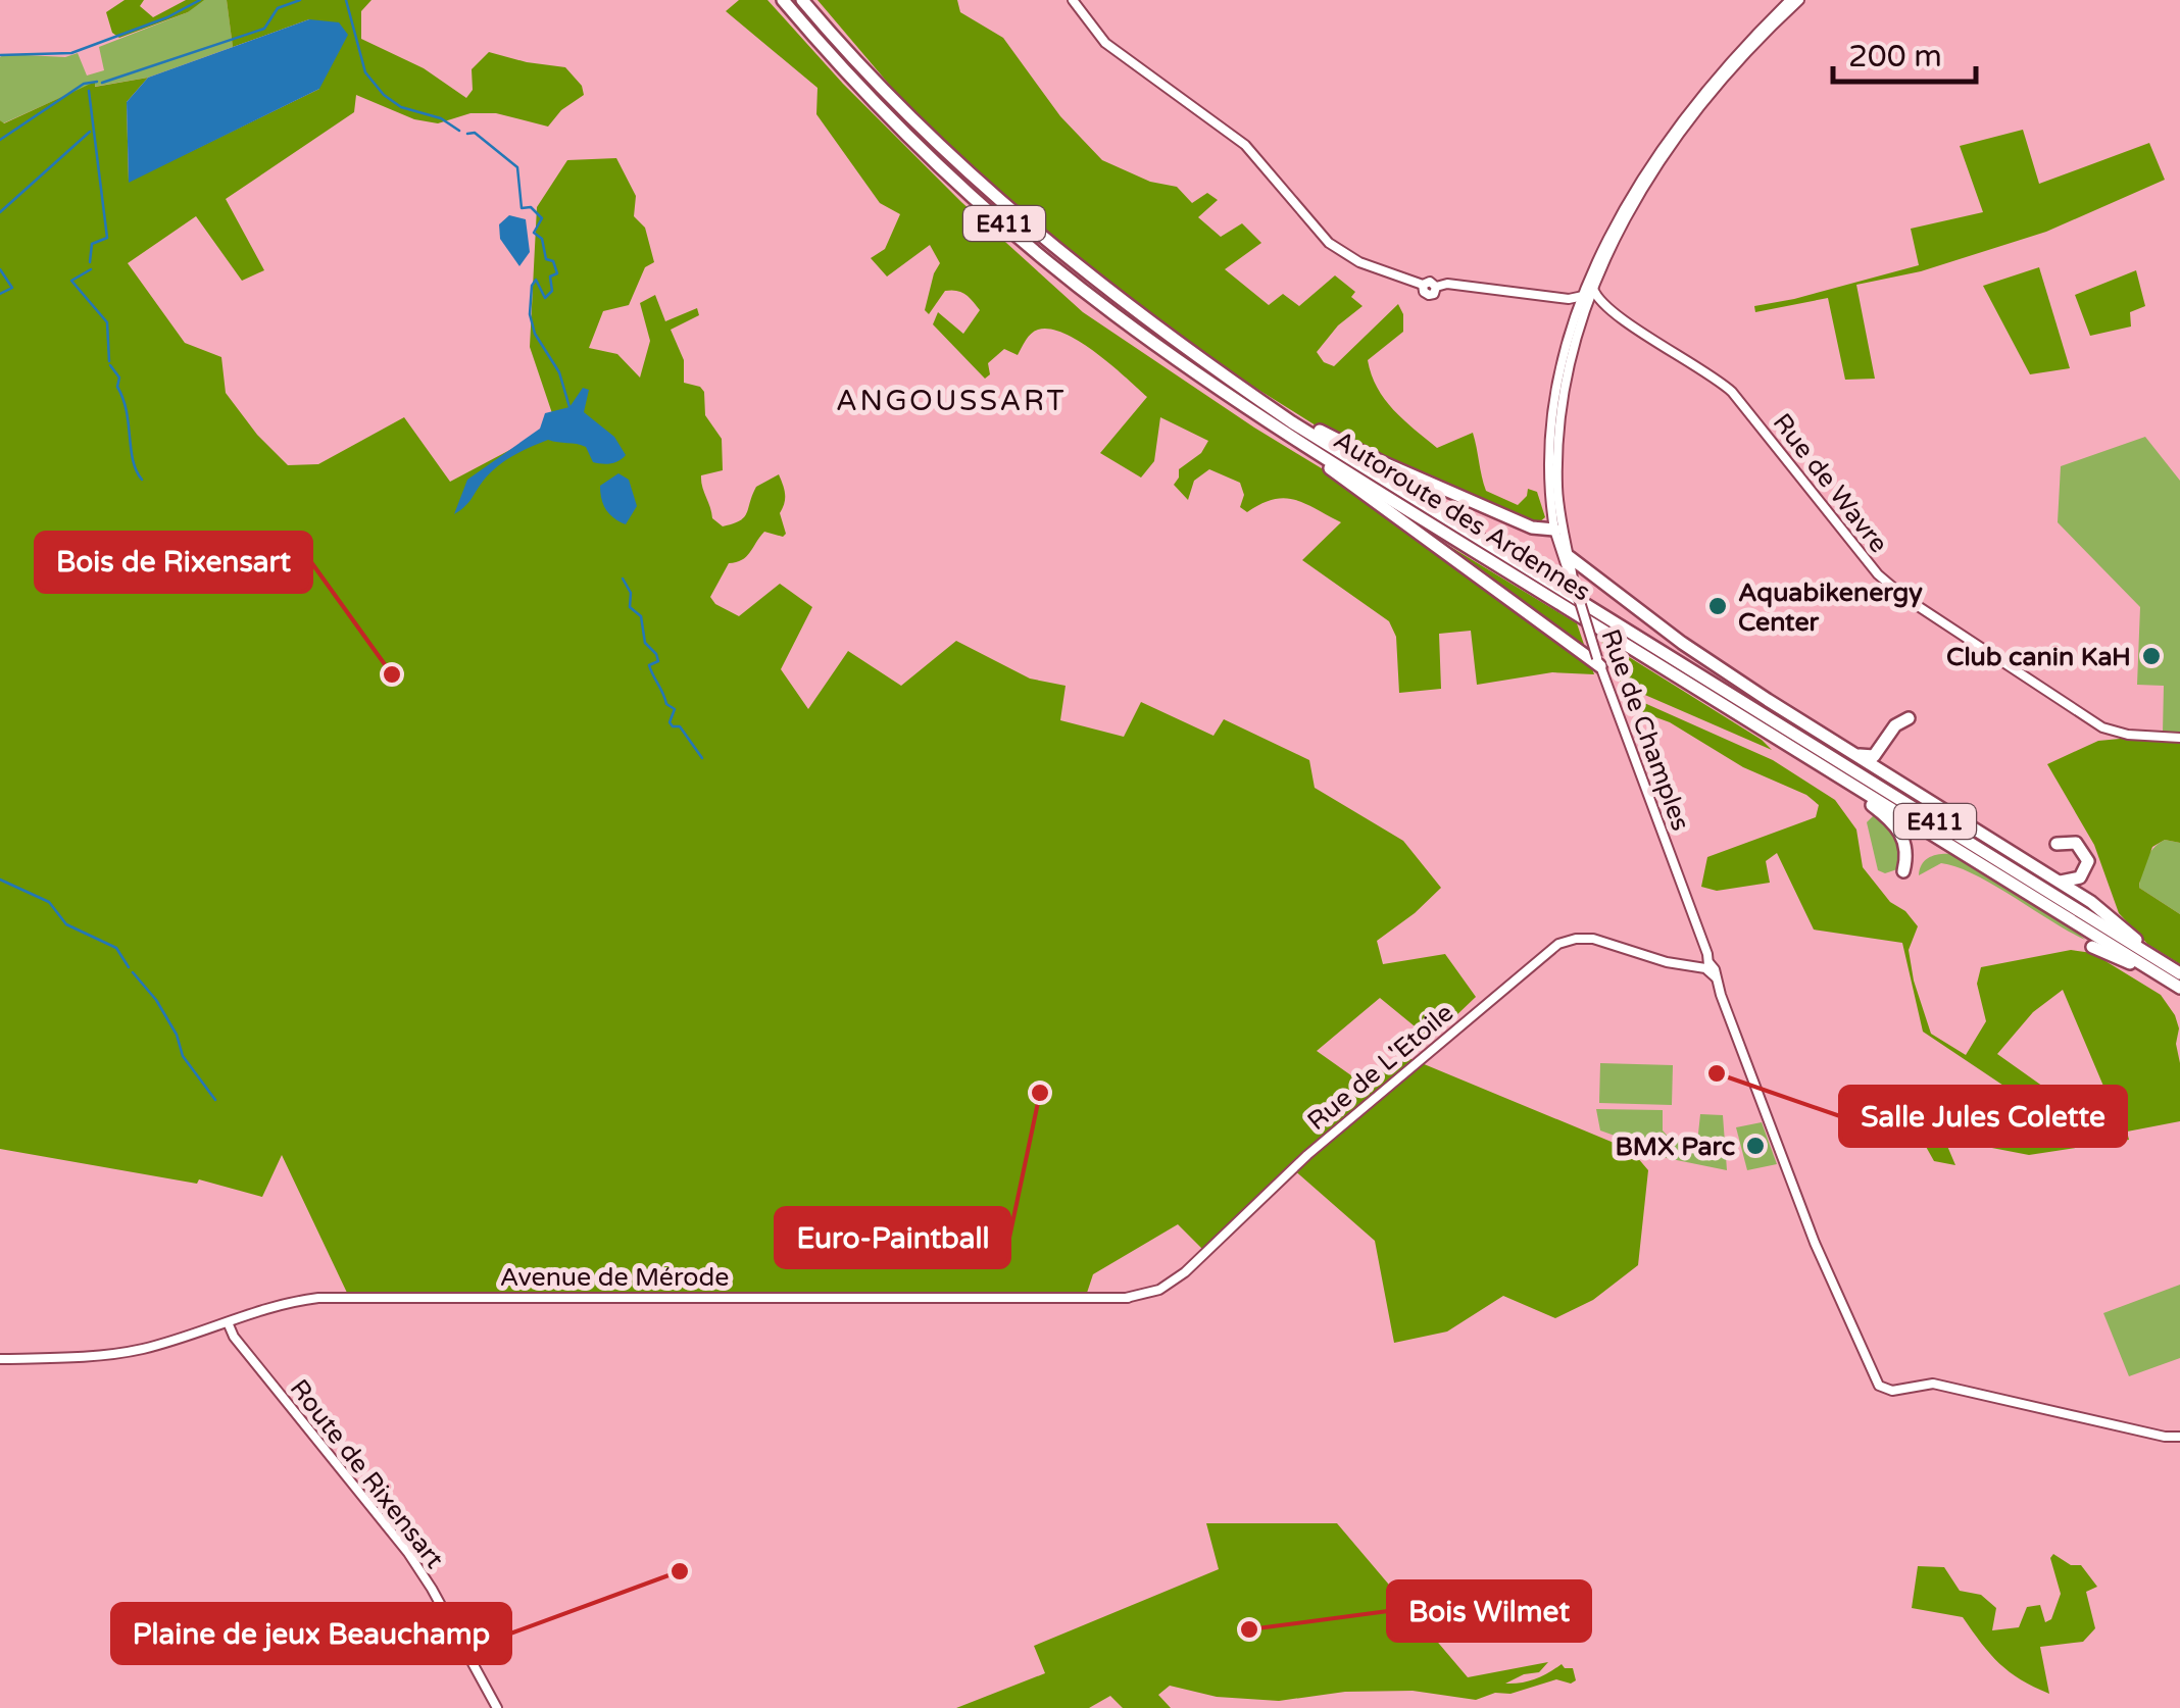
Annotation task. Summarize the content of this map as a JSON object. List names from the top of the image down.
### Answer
{
  "streets": {
    "highway": ["E411", "Autoroute des Ardennes"],
    "street": [
      "Rue de Wavre",
      "Rue de Champles",
      "Rue de L'Etoile",
      "Avenue de Mérode",
      "Route de Rixensart"
    ]
  },
  "crossings": [
    ["Rue de Champles", "Rue de L'Etoile"],
    ["Rue de L'Etoile", "Avenue de Mérode"],
    ["Avenue de Mérode", "Route de Rixensart"]
  ],
  "districts": ["ANGOUSSART"],
  "places": [
    "Aquabikenergy Center",
    "Club canin KaH",
    "Bois de Rixensart",
    "Salle Jules Colette",
    "Euro-Paintball",
    "BMX Parc",
    "Plaine de jeux Beauchamp",
    "Bois Wilmet"
  ],
  "scale_bar": "200 m"
}
